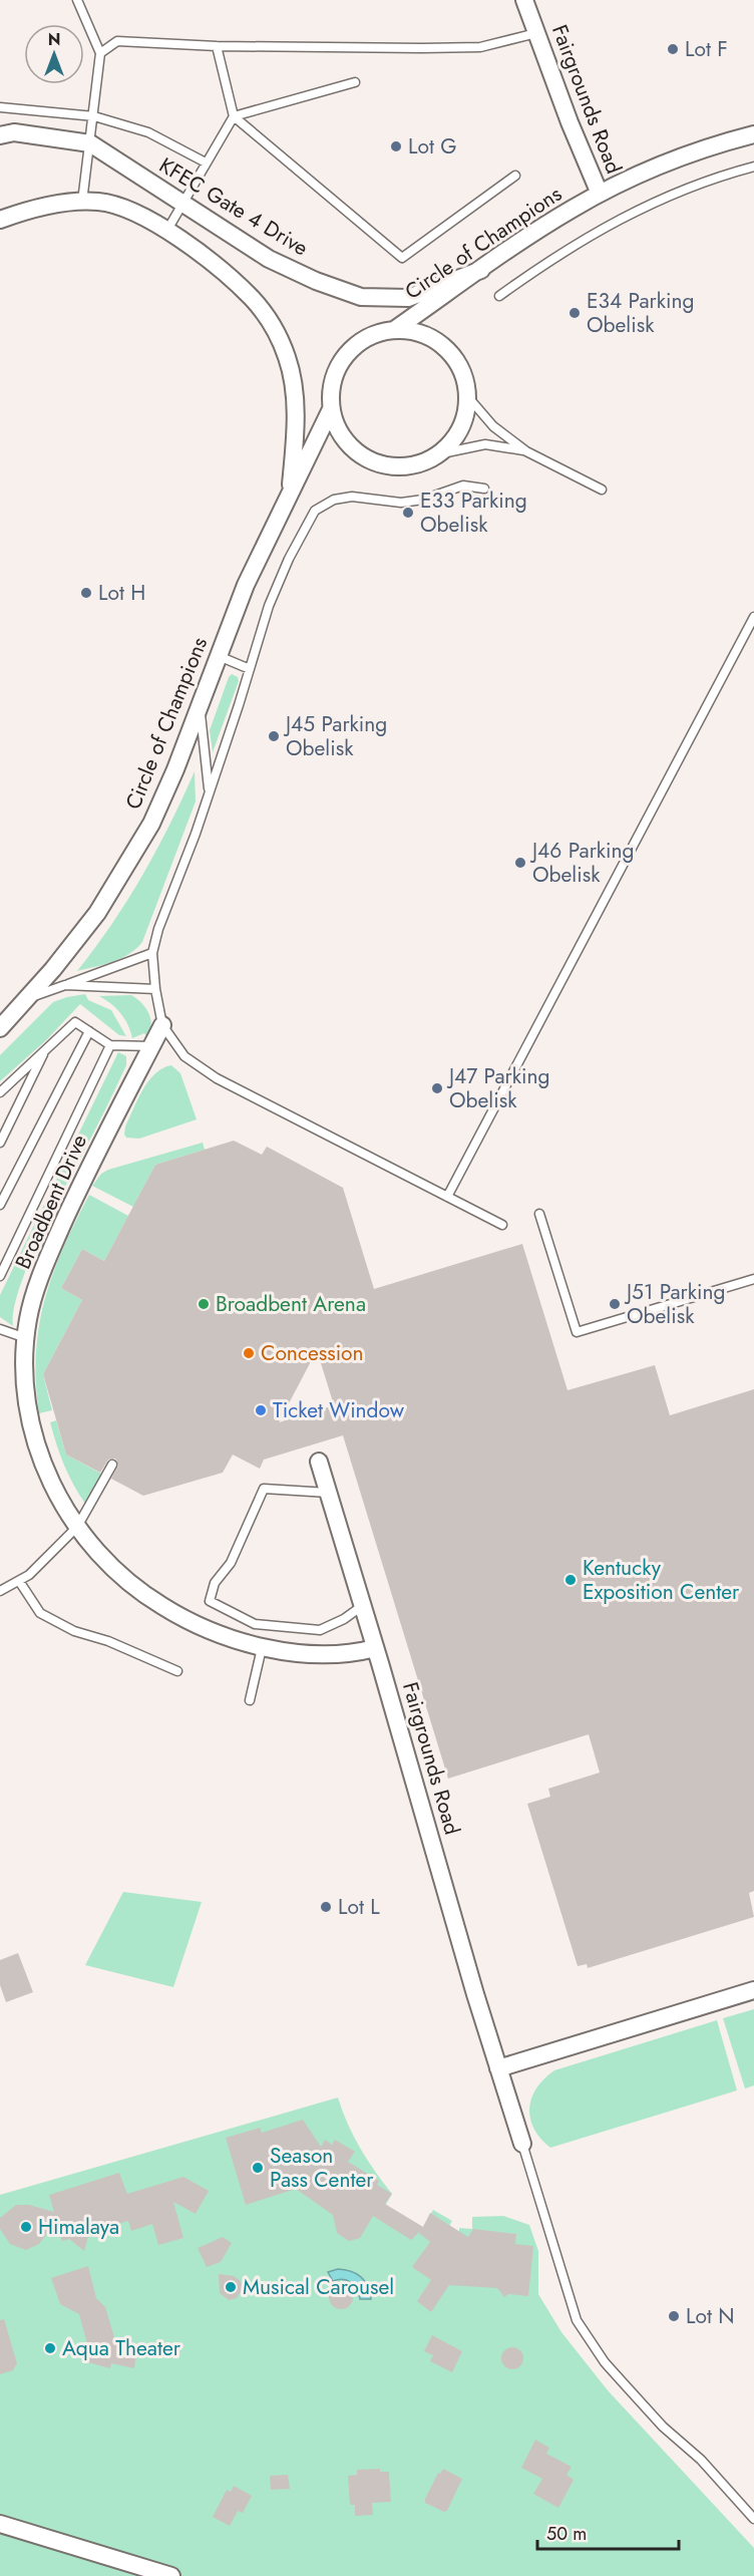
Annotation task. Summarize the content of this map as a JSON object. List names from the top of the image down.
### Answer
{
  "streets": {
    "street": [
      "Fairgrounds Road",
      "KFEC Gate 4 Drive",
      "Circle of Champions",
      "Broadbent Drive"
    ]
  },
  "crossings": [
    ["Fairgrounds Road", "Circle of Champions"],
    ["Fairgrounds Road", "Broadbent Drive"],
    ["KFEC Gate 4 Drive", "Circle of Champions"]
  ],
  "places": [
    "Lot F",
    "Lot G",
    "E34 Parking Obelisk",
    "E33 Parking Obelisk",
    "Lot H",
    "J45 Parking Obelisk",
    "J46 Parking Obelisk",
    "J47 Parking Obelisk",
    "Broadbent Arena",
    "J51 Parking Obelisk",
    "Concession",
    "Ticket Window",
    "Kentucky Exposition Center",
    "Lot L",
    "Season Pass Center",
    "Himalaya",
    "Musical Carousel",
    "Lot N",
    "Aqua Theater"
  ],
  "scale_bar": "50 m",
  "north": "top"
}
